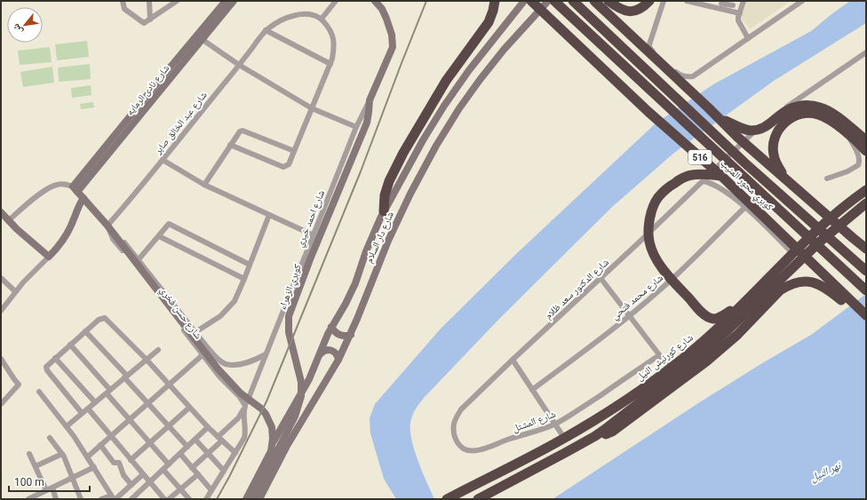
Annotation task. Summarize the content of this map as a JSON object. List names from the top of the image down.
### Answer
{
  "streets": {
    "highway": ["516", "كوبري محور المنيب", "شارع كورنيش النيل"],
    "main road": [
      "شارع نادى الرمايه",
      "شارع احمد خيري",
      "شارع دار السلام",
      "كوبري الزهراء"
    ],
    "street": [
      "شارع عبد الخالق صابر",
      "شارع الدكتور سعد ظلام",
      "شارع محمد فتحي",
      "شارع حسن فخري",
      "شارع المشتل"
    ]
  },
  "crossings": [
    ["شارع عبد الخالق صابر", "شارع حسن فخري"],
    ["شارع احمد خيري", "كوبري الزهراء"],
    ["شارع احمد خيري", "شارع حسن فخري"],
    ["شارع الدكتور سعد ظلام", "شارع المشتل"]
  ],
  "water": ["نهر النيل"],
  "scale_bar": "100 m",
  "north": "bottom left"
}
